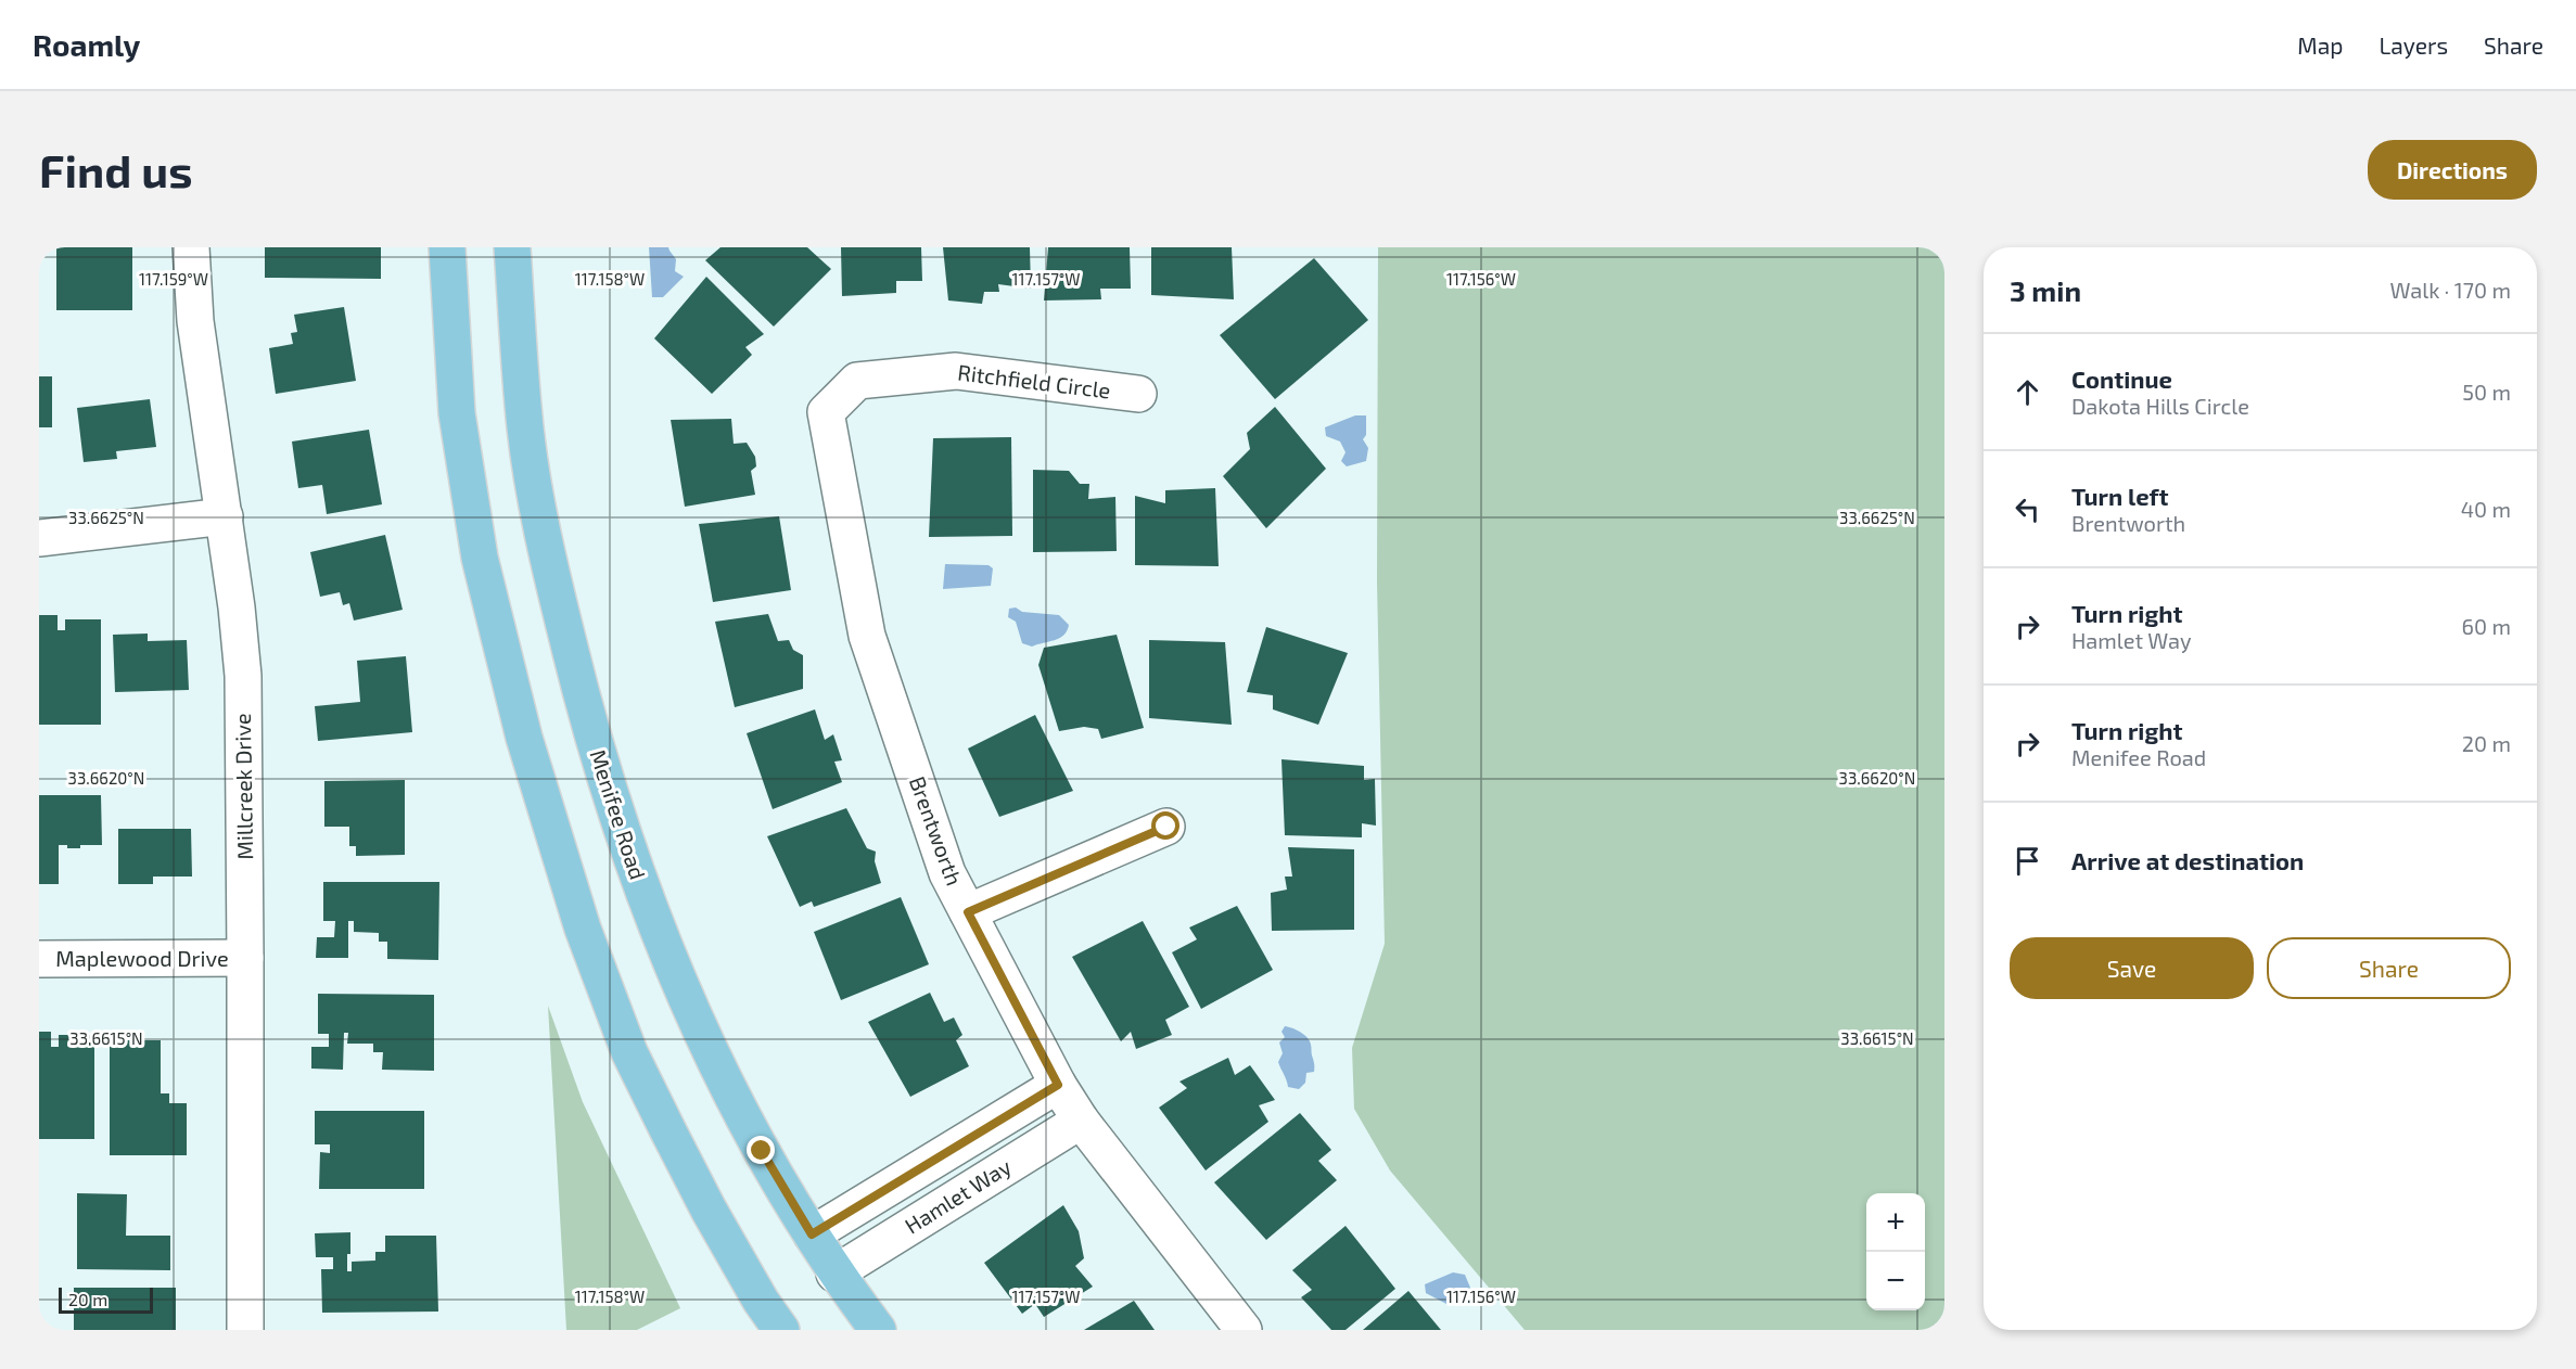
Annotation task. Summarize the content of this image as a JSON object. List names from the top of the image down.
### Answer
{
  "streets": {
    "main road": ["Menifee Road"],
    "street": [
      "Ritchfield Circle",
      "Millcreek Drive",
      "Brentworth",
      "Maplewood Drive",
      "Hamlet Way"
    ]
  },
  "crossings": [
    ["Ritchfield Circle", "Brentworth"],
    ["Millcreek Drive", "Maplewood Drive"],
    ["Menifee Road", "Hamlet Way"],
    ["Brentworth", "Hamlet Way"]
  ],
  "scale_bar": "20 m",
  "page": {
    "header": "Roamly",
    "nav": ["Map", "Layers", "Share"],
    "buttons": [
      "Directions",
      ["Save", "Share"]
    ],
    "title": "Find us",
    "heading": ["3 min", "Walk · 170 m"],
    "list": [
      ["Continue", "Dakota Hills Circle", "50 m"],
      ["Turn left", "Brentworth", "40 m"],
      ["Turn right", "Hamlet Way", "60 m"],
      ["Turn right", "Menifee Road", "20 m"],
      "Arrive at destination"
    ],
    "map_buttons": ["+", "−"],
    "scale": "20 m"
  },
  "coordinates": [
    "117.159°W",
    "117.158°W",
    "117.157°W",
    "117.156°W",
    "33.6625°N",
    "33.6620°N",
    "33.6615°N"
  ]
}
